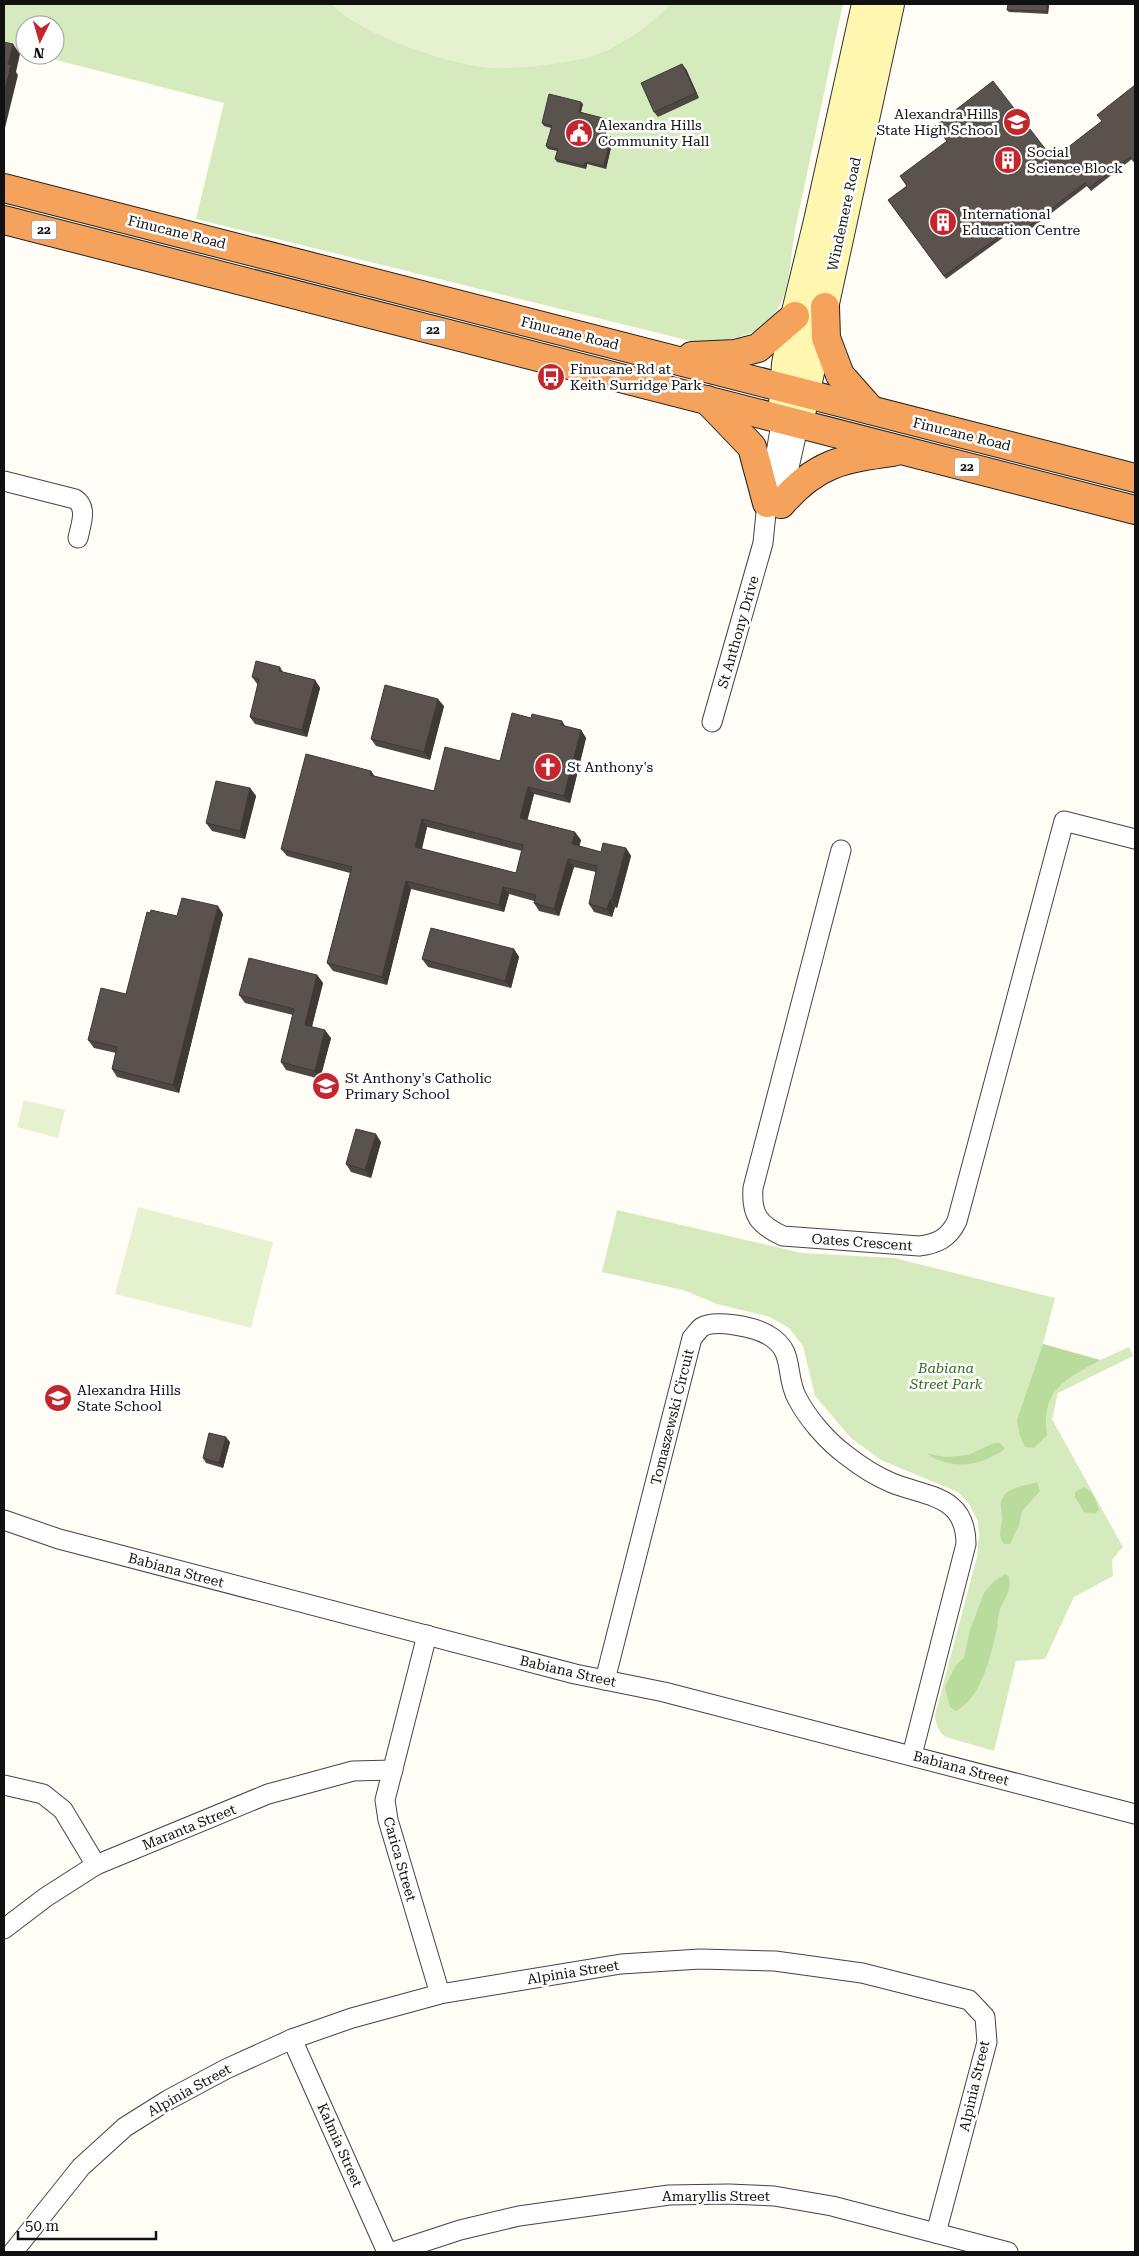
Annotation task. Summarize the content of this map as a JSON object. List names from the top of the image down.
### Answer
{
  "streets": {
    "highway": ["22", "Finucane Road"],
    "main road": ["Windemere Road"],
    "street": [
      "St Anthony Drive",
      "Oates Crescent",
      "Tomaszewski Circuit",
      "Babiana Street",
      "Maranta Street",
      "Carica Street",
      "Alpinia Street",
      "Kalmia Street",
      "Amaryllis Street"
    ]
  },
  "crossings": [
    ["Windemere Road", "22"],
    ["Windemere Road", "Finucane Road"],
    ["Windemere Road", "St Anthony Drive"],
    ["22", "St Anthony Drive"],
    ["Tomaszewski Circuit", "Babiana Street"],
    ["Babiana Street", "Carica Street"],
    ["Maranta Street", "Carica Street"],
    ["Carica Street", "Alpinia Street"],
    ["Alpinia Street", "Kalmia Street"],
    ["Alpinia Street", "Amaryllis Street"]
  ],
  "parks": ["Babiana Street Park"],
  "places": {
    "school or university": ["Alexandra Hills State High School", "St Anthony's Catholic Primary School", "Alexandra Hills State School"],
    "public building": ["Alexandra Hills Community Hall"],
    "building": ["Social Science Block", "International Education Centre"],
    "bus stop": ["Finucane Rd at Keith Surridge Park"],
    "church": ["St Anthony's"]
  },
  "scale_bar": "50 m",
  "north": "bottom"
}
